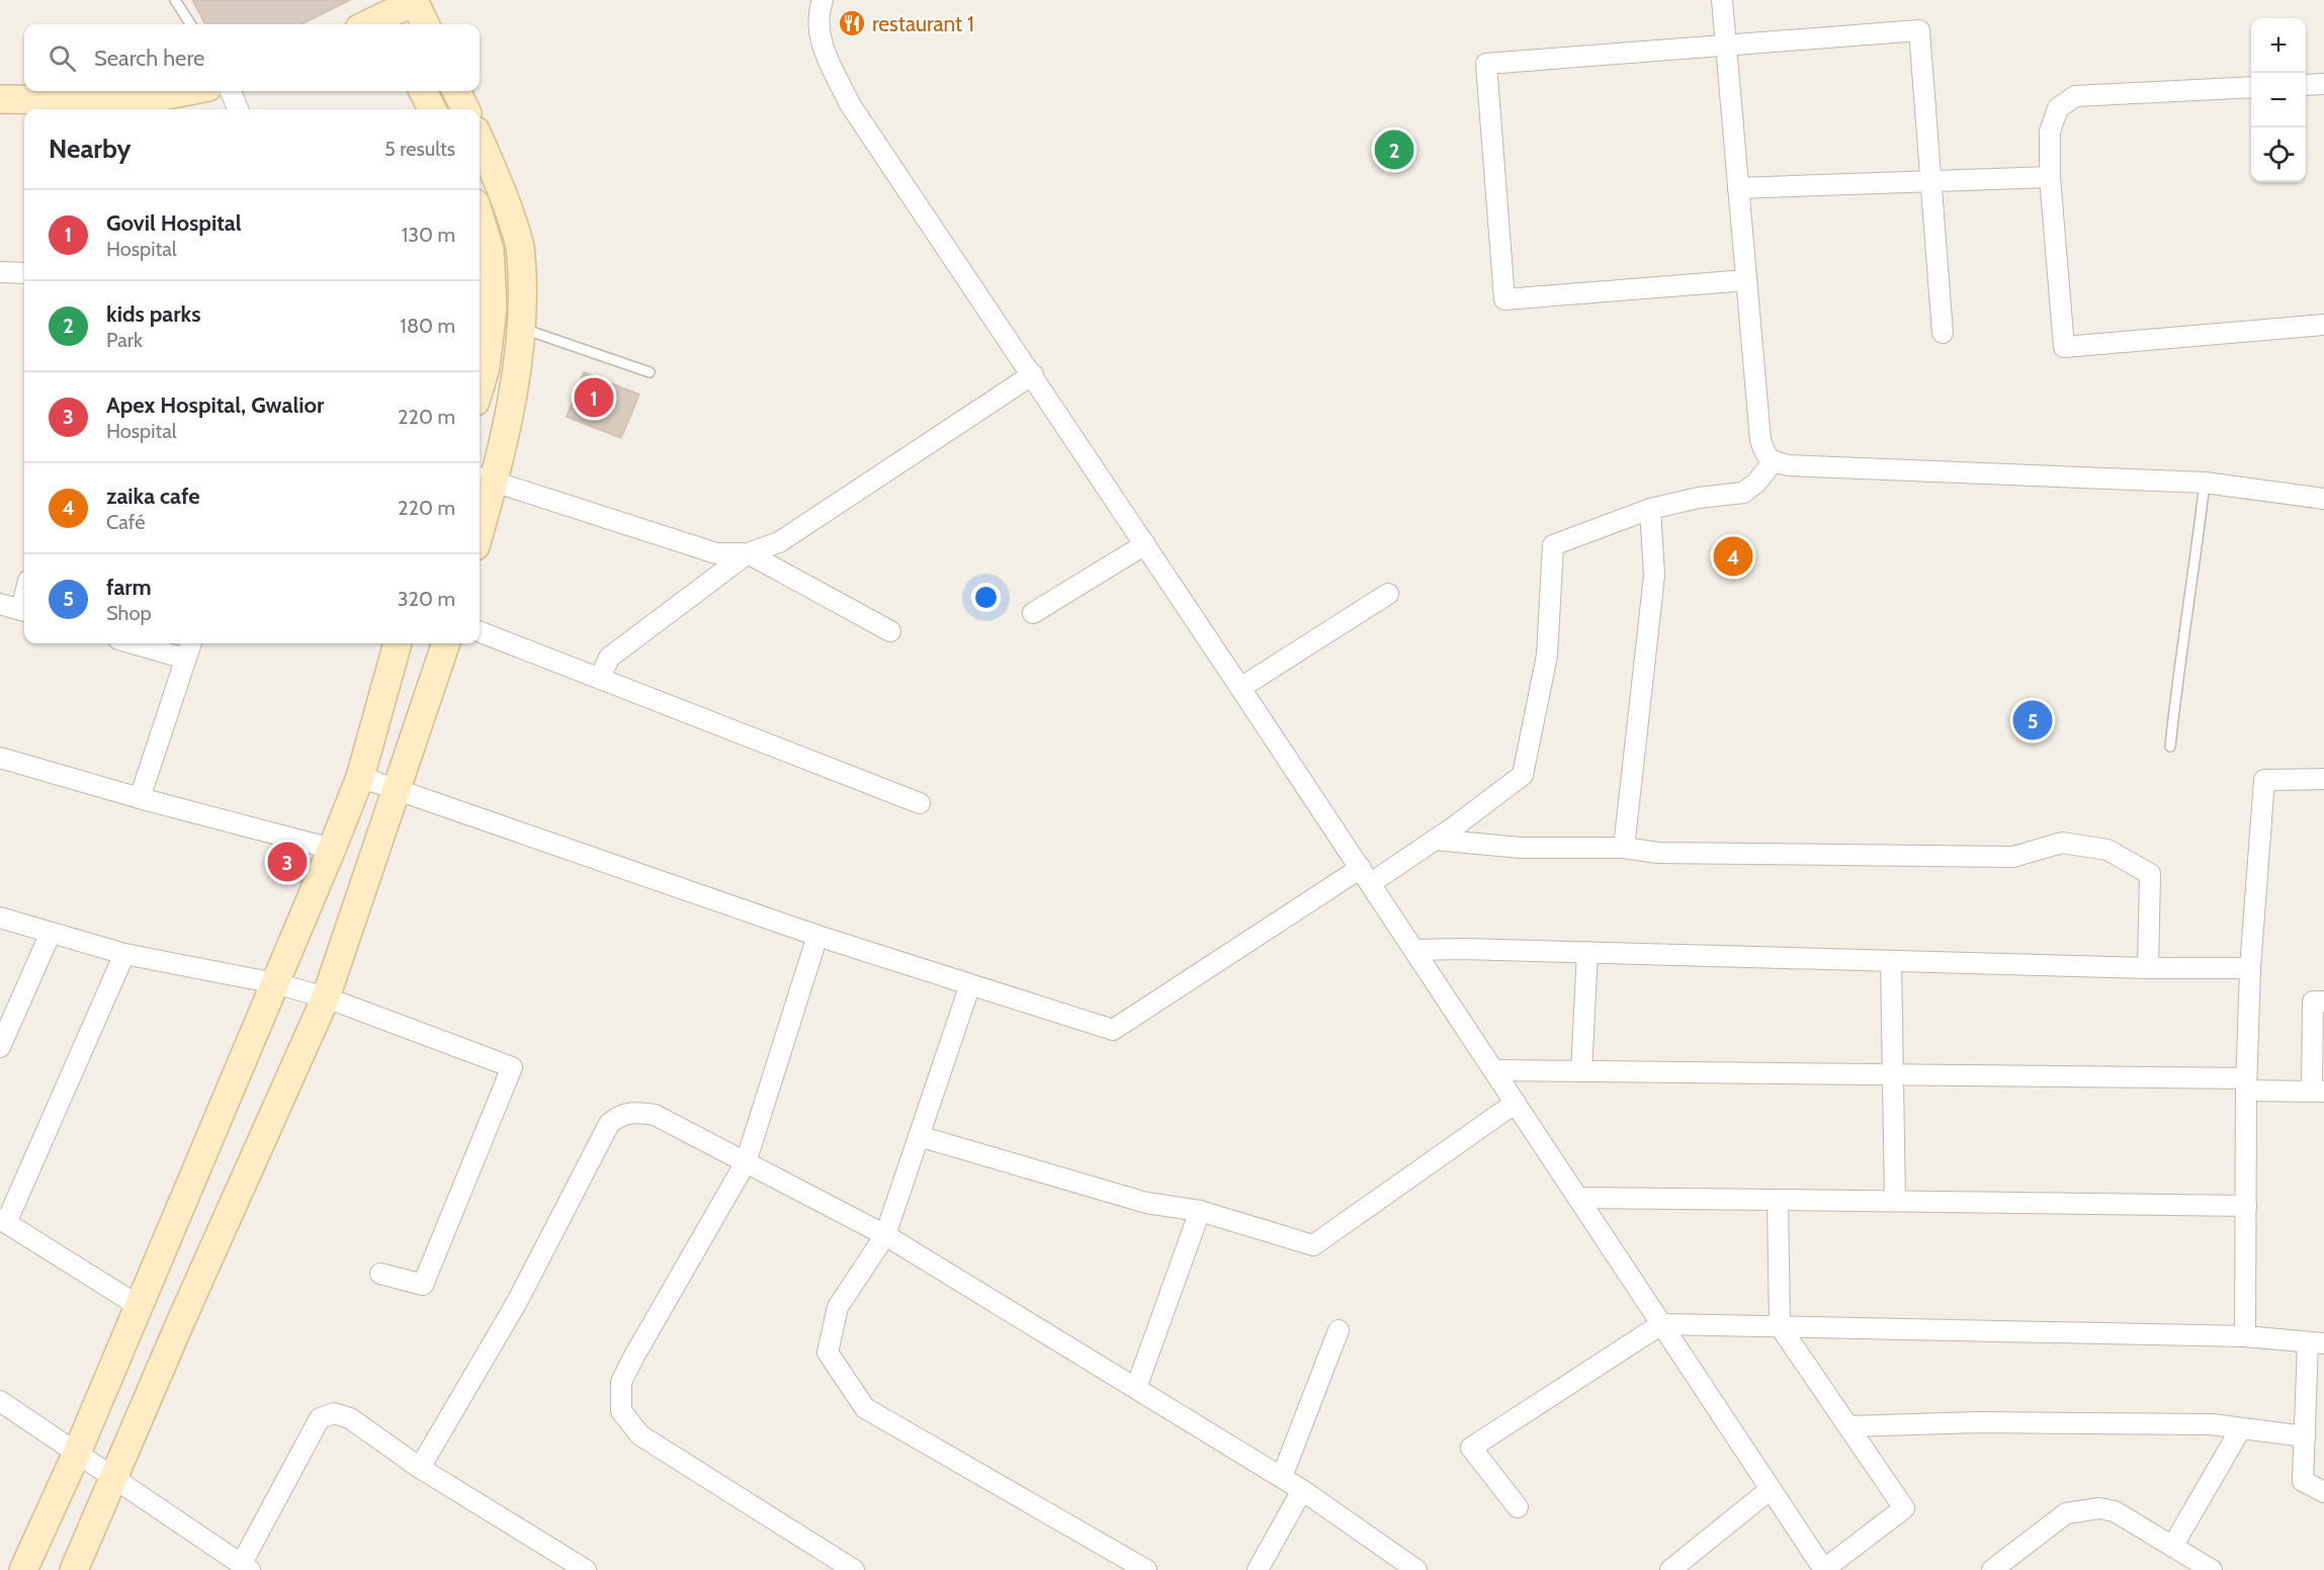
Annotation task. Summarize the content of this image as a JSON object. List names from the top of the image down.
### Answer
{
  "places": {
    "restaurant": ["restaurant 1"]
  },
  "page": {
    "map_buttons": ["+", "−"],
    "search": "Search here",
    "heading": ["Nearby", "5 results"],
    "pins": [
      "2",
      "1",
      "4",
      "5",
      "3"
    ],
    "list": [
      {
        "mark": "1",
        "name": "Govil Hospital",
        "note": "Hospital",
        "value": "130 m"
      },
      {
        "mark": "2",
        "name": "kids parks",
        "note": "Park",
        "value": "180 m"
      },
      {
        "mark": "3",
        "name": "Apex Hospital, Gwalior",
        "note": "Hospital",
        "value": "220 m"
      },
      {
        "mark": "4",
        "name": "zaika cafe",
        "note": "Café",
        "value": "220 m"
      },
      {
        "mark": "5",
        "name": "farm",
        "note": "Shop",
        "value": "320 m"
      }
    ]
  }
}
